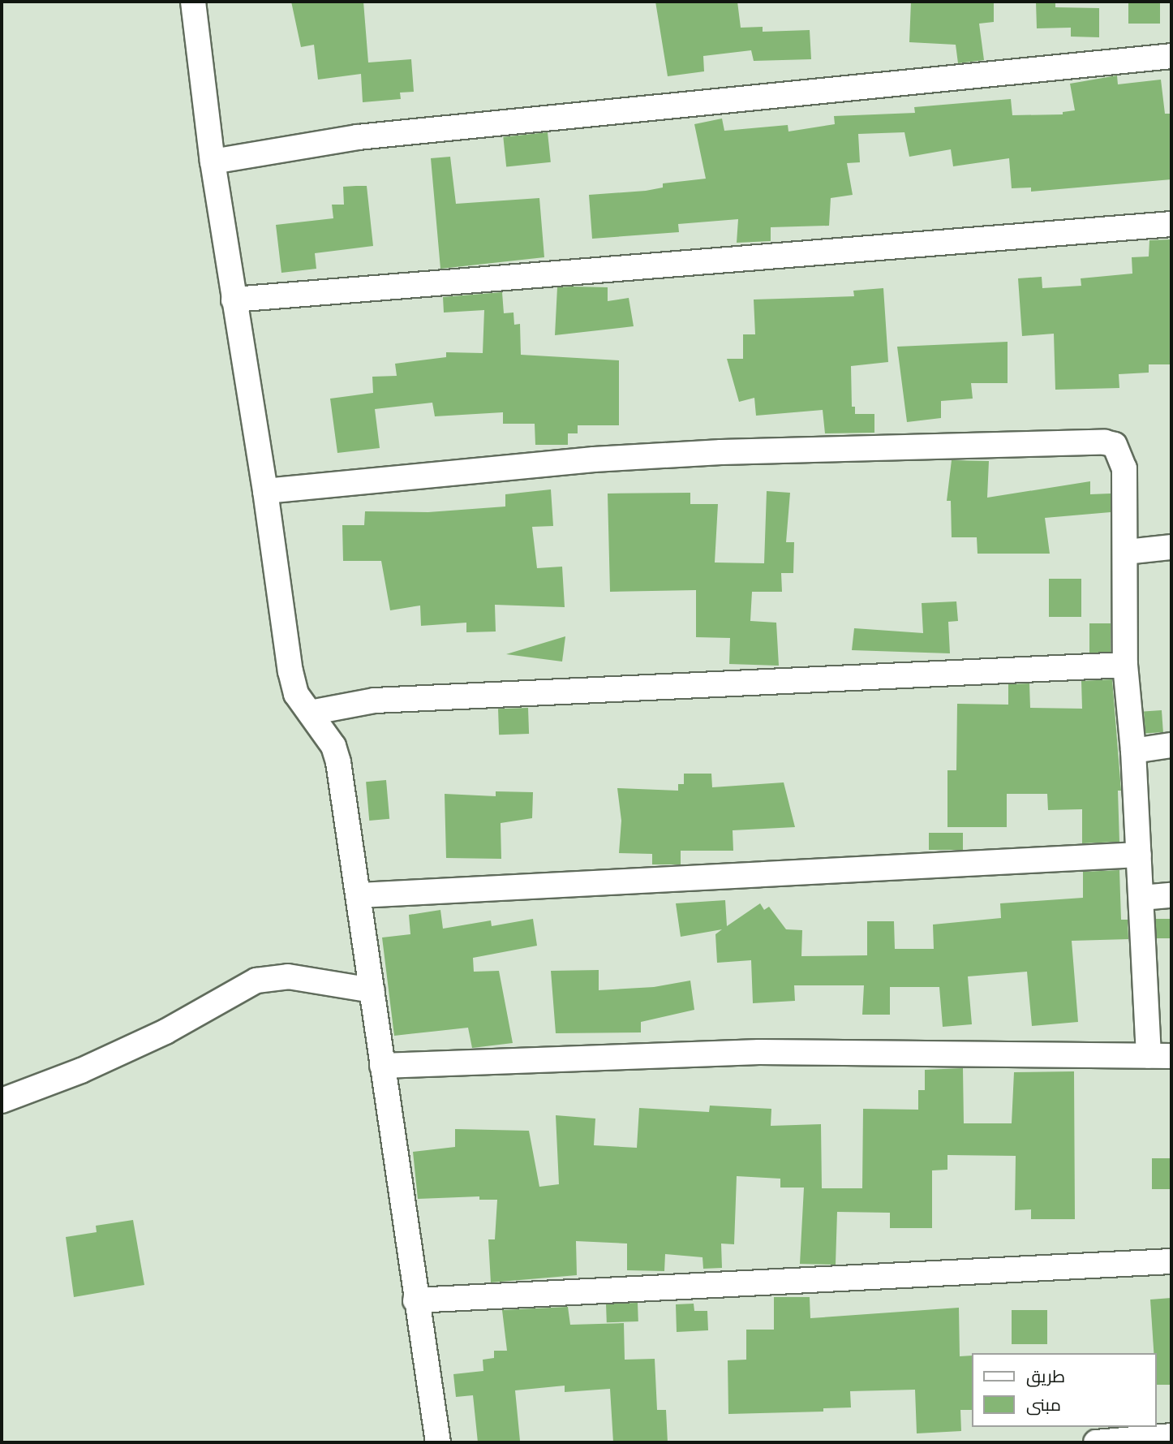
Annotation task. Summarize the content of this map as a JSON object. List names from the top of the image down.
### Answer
{
  "legend": ["طريق", "مبنى"]
}
